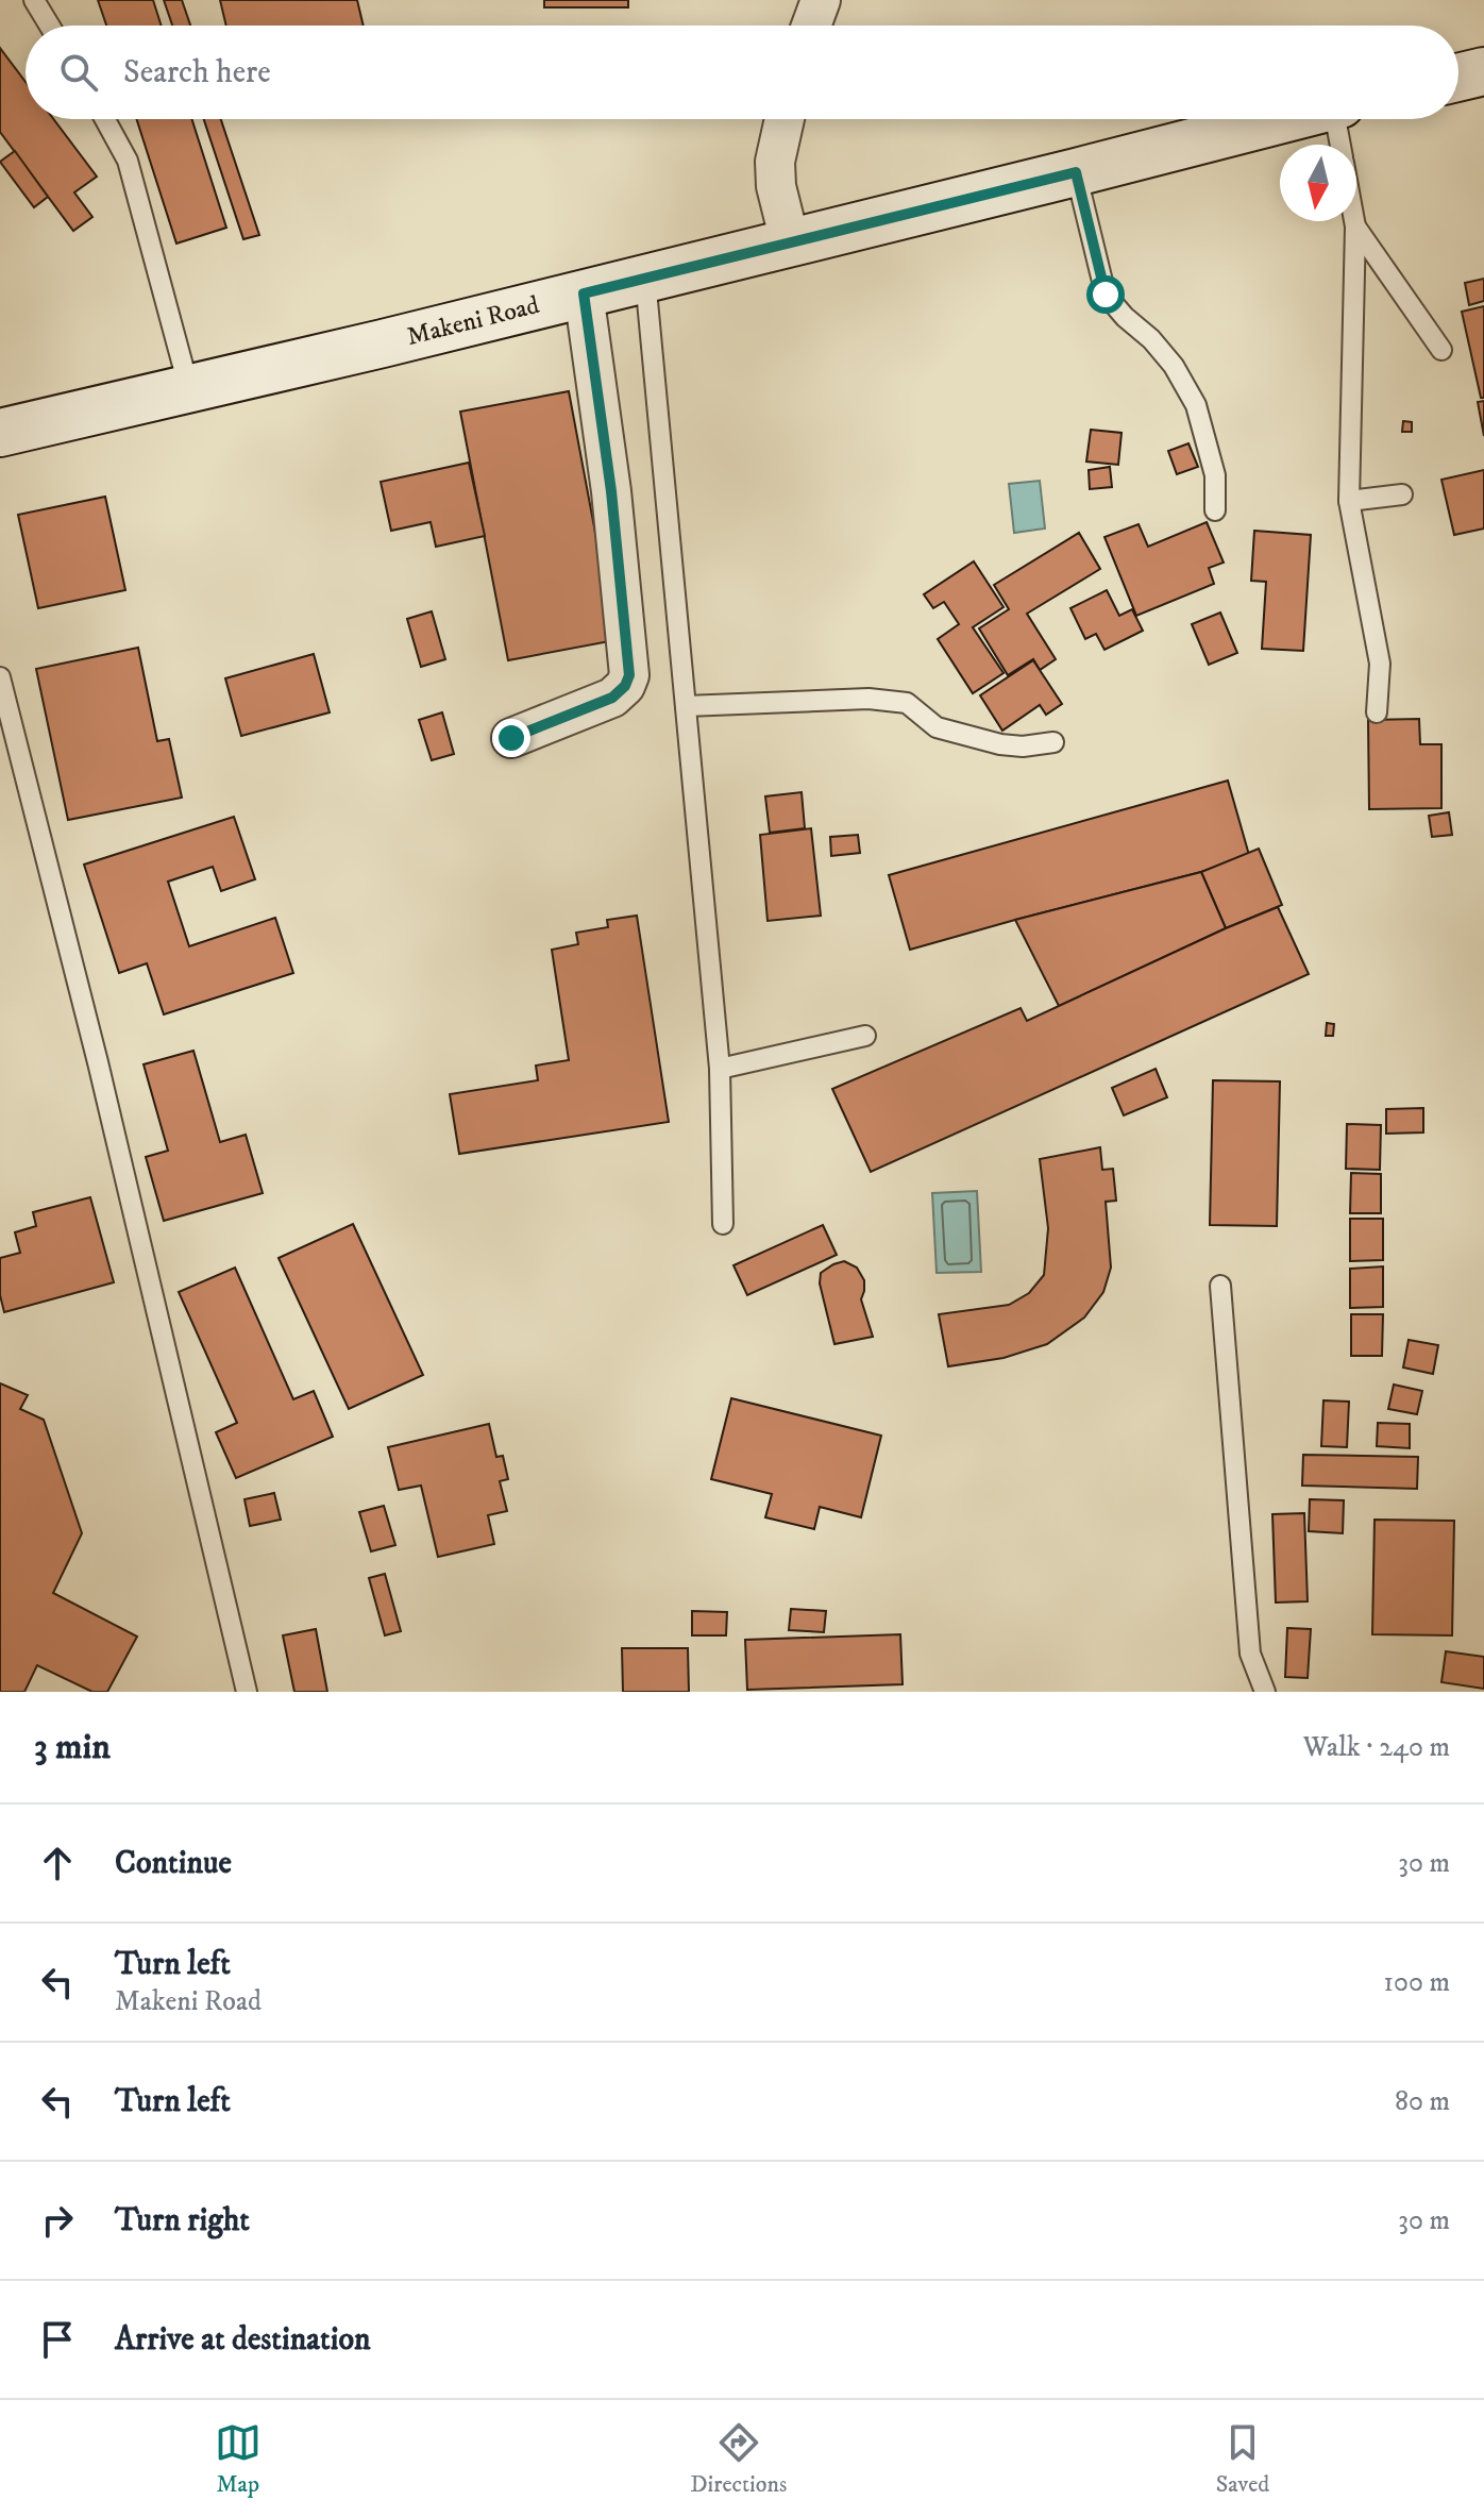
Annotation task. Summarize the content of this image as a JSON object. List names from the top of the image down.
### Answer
{
  "streets": {
    "main road": ["Makeni Road"]
  },
  "north": "bottom",
  "page": {
    "search": "Search here",
    "heading": ["3 min", "Walk · 240 m"],
    "list": [
      ["Continue", "30 m"],
      ["Turn left", "Makeni Road", "100 m"],
      ["Turn left", "80 m"],
      ["Turn right", "30 m"],
      "Arrive at destination"
    ],
    "nav": ["Map", "Directions", "Saved"]
  }
}
